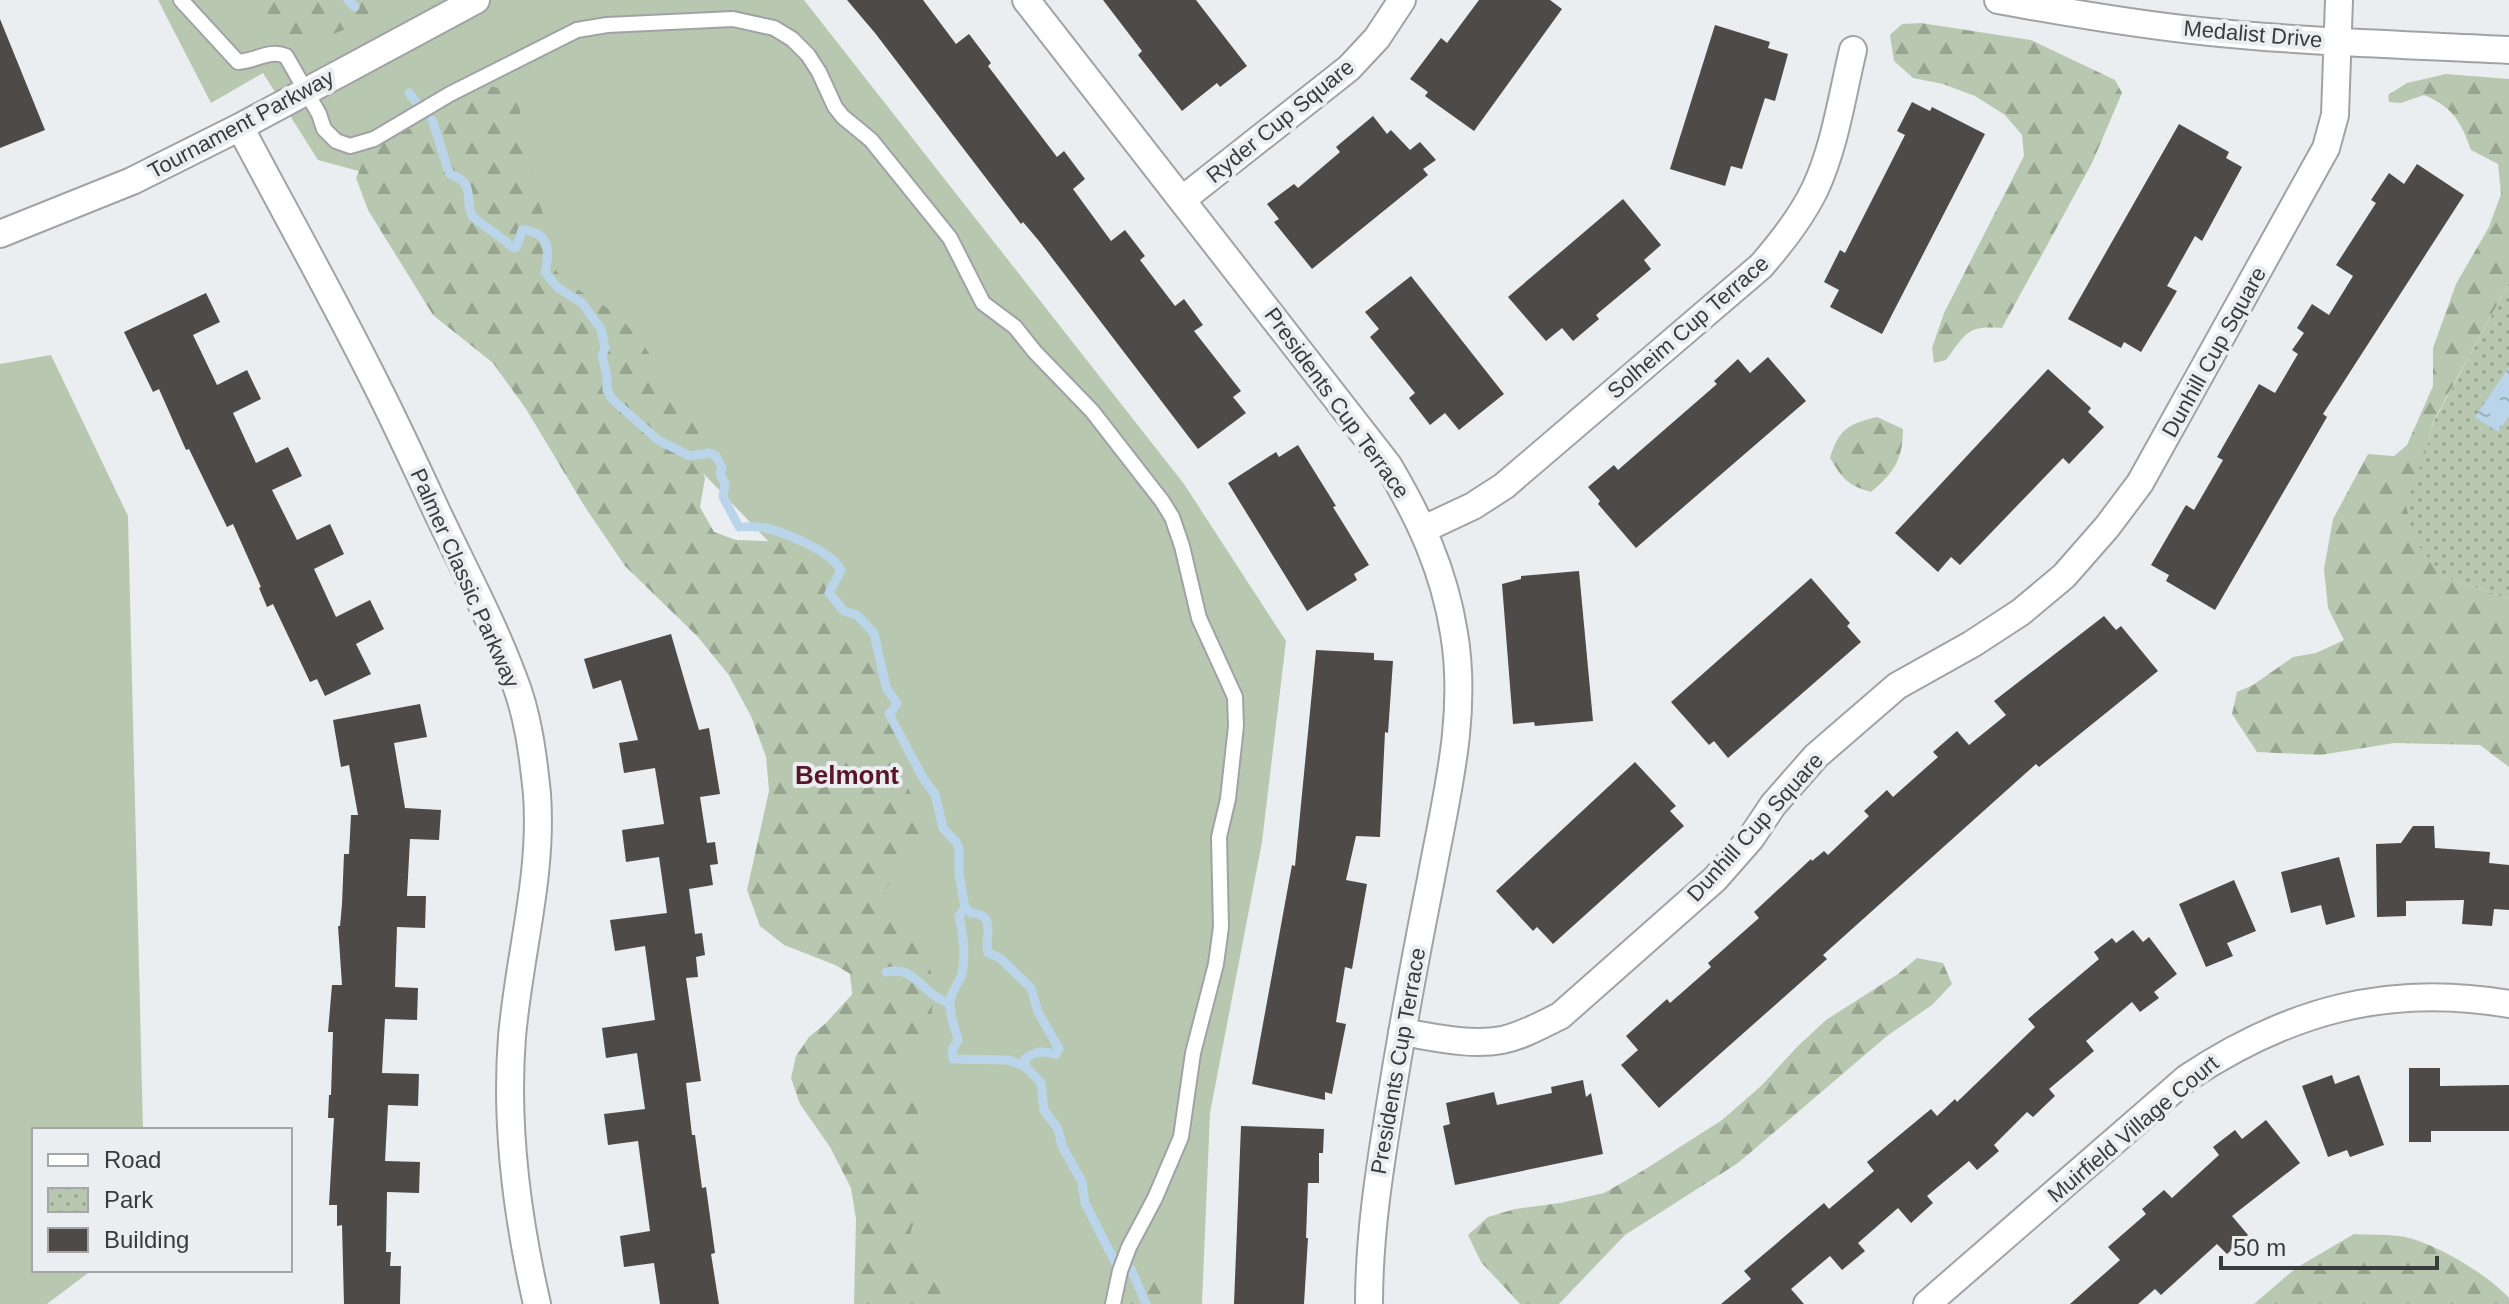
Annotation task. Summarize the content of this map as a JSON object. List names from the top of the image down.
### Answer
{
  "streets": {
    "street": [
      "Medalist Drive",
      "Ryder Cup Square",
      "Tournament Parkway",
      "Solheim Cup Terrace",
      "Dunhill Cup Square",
      "Presidents Cup Terrace",
      "Palmer Classic Parkway",
      "Muirfield Village Court"
    ]
  },
  "crossings": [
    ["Medalist Drive", "Dunhill Cup Square"],
    ["Ryder Cup Square", "Presidents Cup Terrace"],
    ["Tournament Parkway", "Palmer Classic Parkway"],
    ["Solheim Cup Terrace", "Presidents Cup Terrace"],
    ["Dunhill Cup Square", "Presidents Cup Terrace"]
  ],
  "districts": ["Belmont"],
  "legend": ["Road", "Park", "Building"],
  "scale_bar": "50 m"
}
